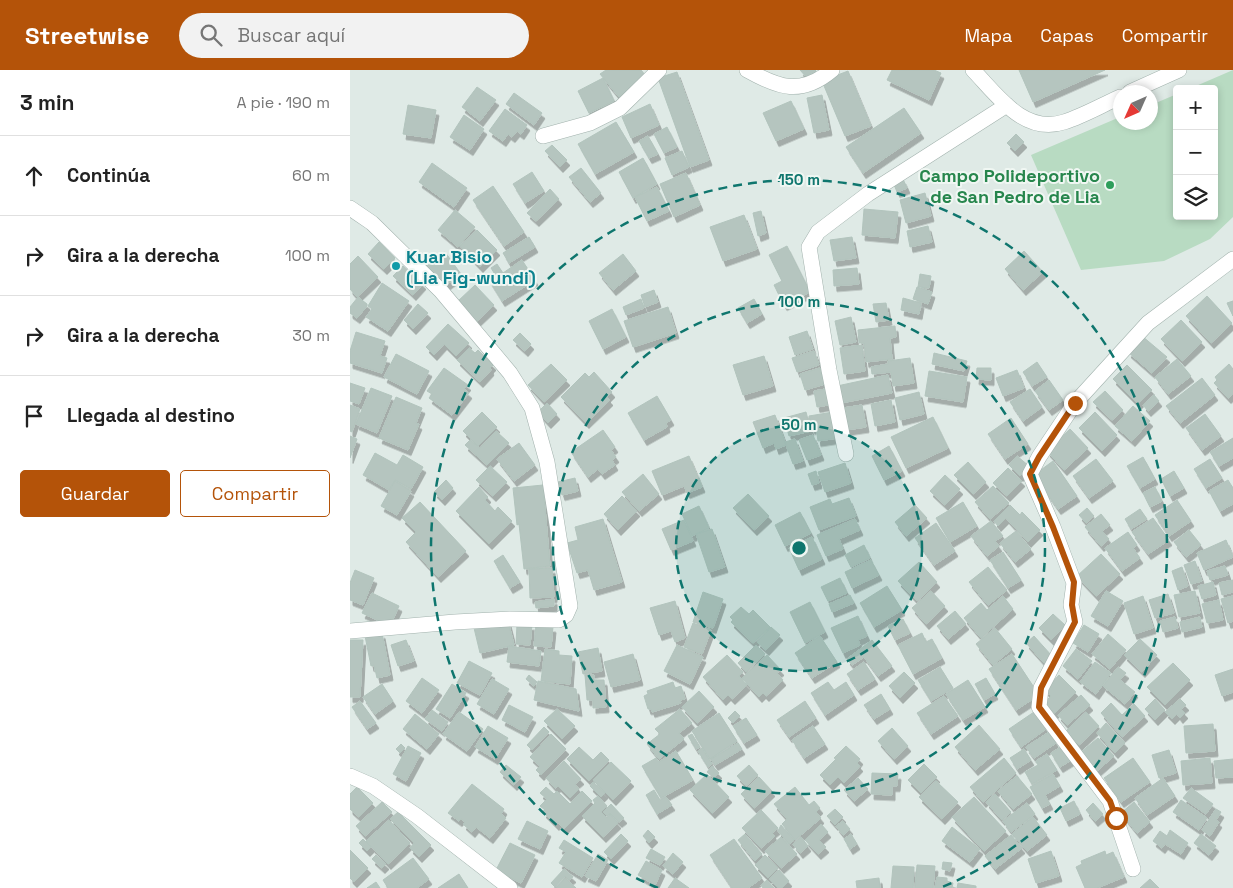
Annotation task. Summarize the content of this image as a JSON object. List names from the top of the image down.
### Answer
{
  "places": ["Campo Polideportivo de San Pedro de Lia", "Kuar Bisio (Lia Fig-wundi)"],
  "north": "bottom left",
  "page": {
    "header": "Streetwise",
    "search": "Buscar aquí",
    "nav": ["Mapa", "Capas", "Compartir"],
    "heading": ["3 min", "A pie · 190 m"],
    "map_buttons": ["+", "−"],
    "list": [
      ["Continúa", "60 m"],
      ["Gira a la derecha", "100 m"],
      ["Gira a la derecha", "30 m"],
      "Llegada al destino"
    ],
    "buttons": ["Guardar", "Compartir"]
  },
  "rings": ["150 m", "100 m", "50 m"]
}
